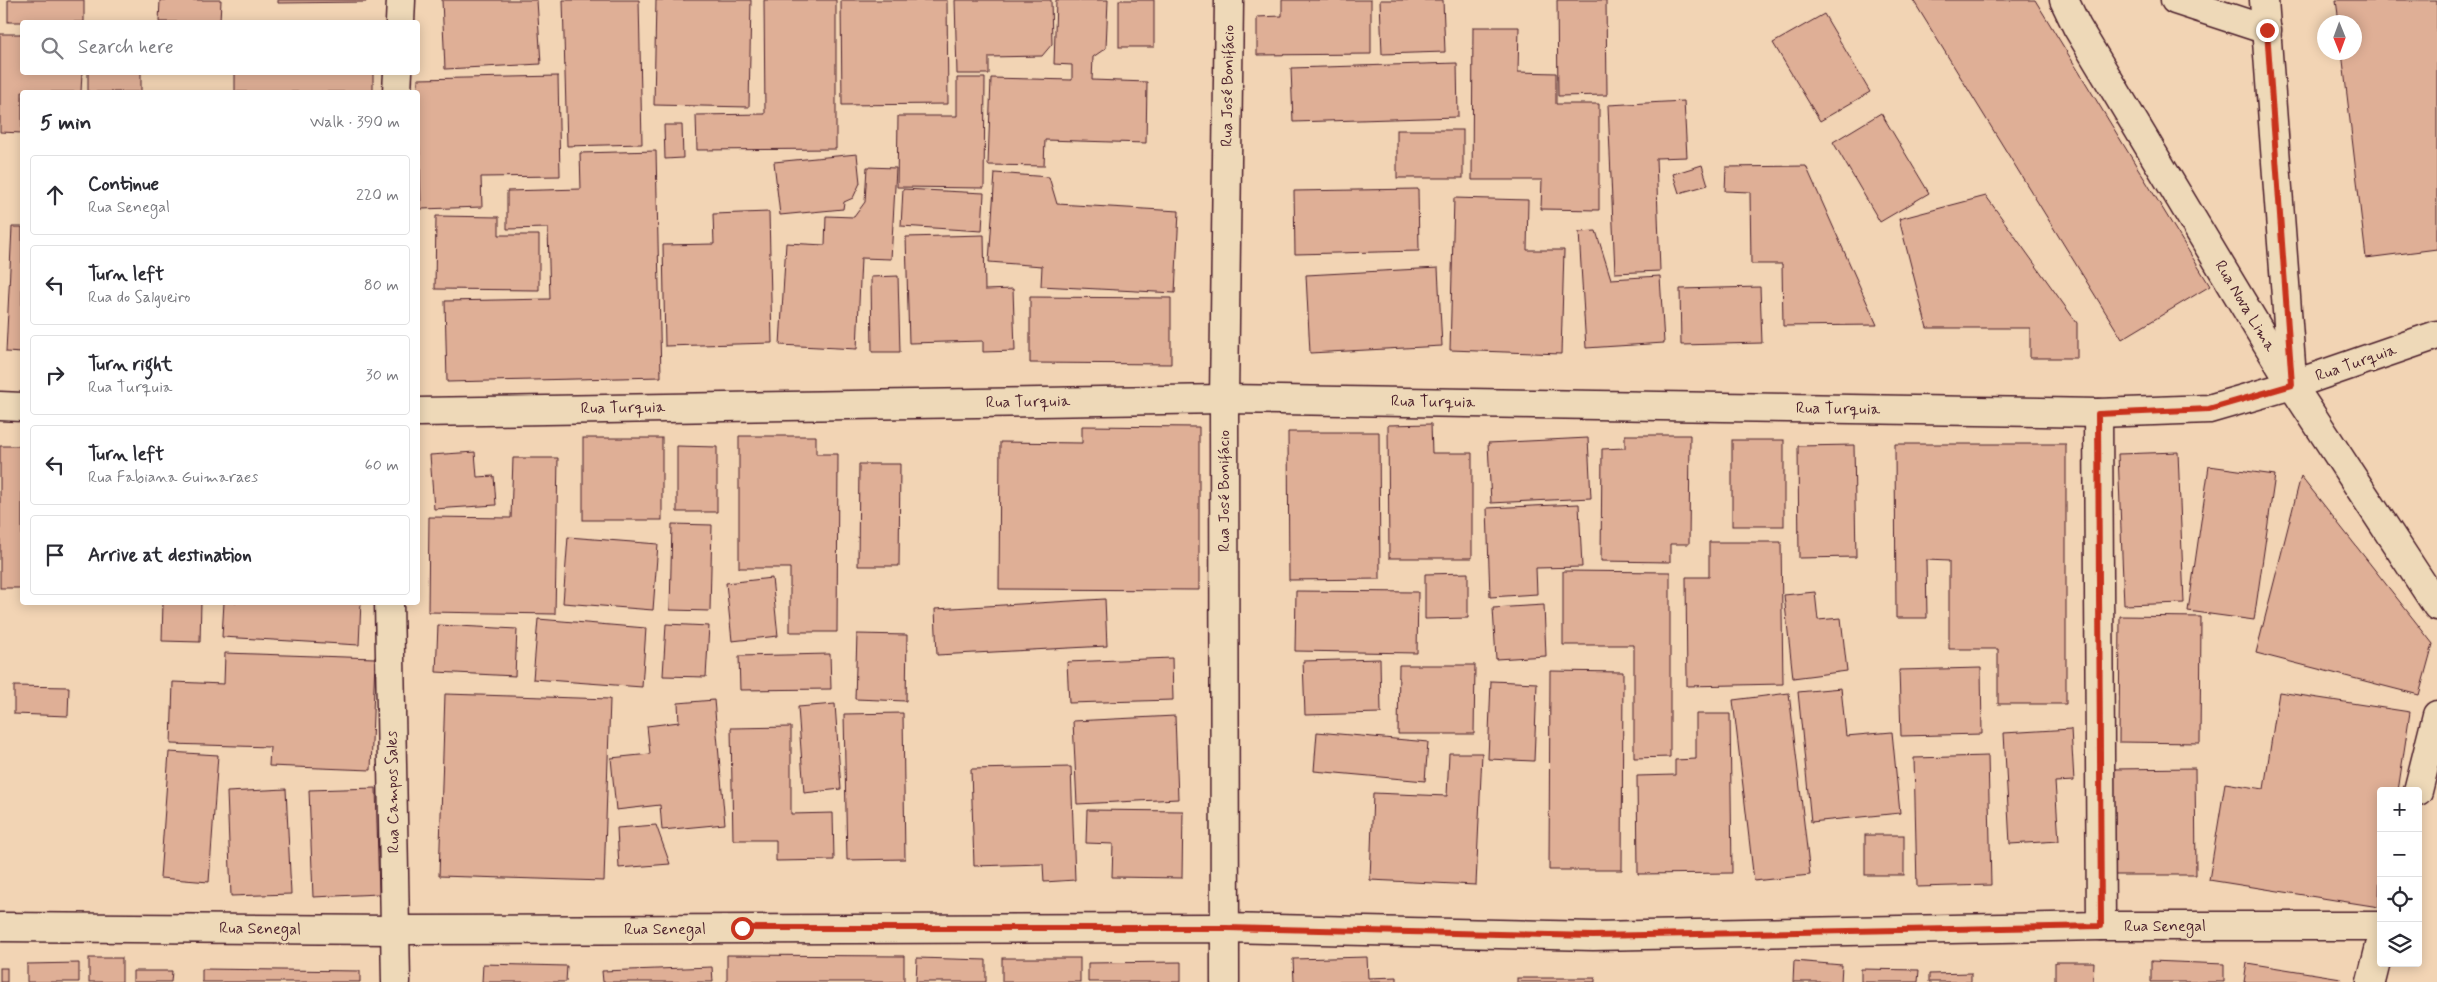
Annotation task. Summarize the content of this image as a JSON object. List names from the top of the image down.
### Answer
{
  "streets": {
    "street": [
      "Rua José Bonifácio",
      "Rua Nova Lima",
      "Rua Turquia",
      "Rua Campos Sales",
      "Rua Senegal"
    ]
  },
  "crossings": [
    ["Rua José Bonifácio", "Rua Turquia"],
    ["Rua José Bonifácio", "Rua Senegal"],
    ["Rua Nova Lima", "Rua Turquia"],
    ["Rua Campos Sales", "Rua Senegal"]
  ],
  "north": "bottom",
  "page": {
    "search": "Search here",
    "heading": ["5 min", "Walk · 390 m"],
    "list": [
      ["Continue", "Rua Senegal", "220 m"],
      ["Turn left", "Rua do Salgueiro", "80 m"],
      ["Turn right", "Rua Turquia", "30 m"],
      ["Turn left", "Rua Fabiana Guimaraes", "60 m"],
      "Arrive at destination"
    ],
    "map_buttons": ["+", "−"]
  }
}
